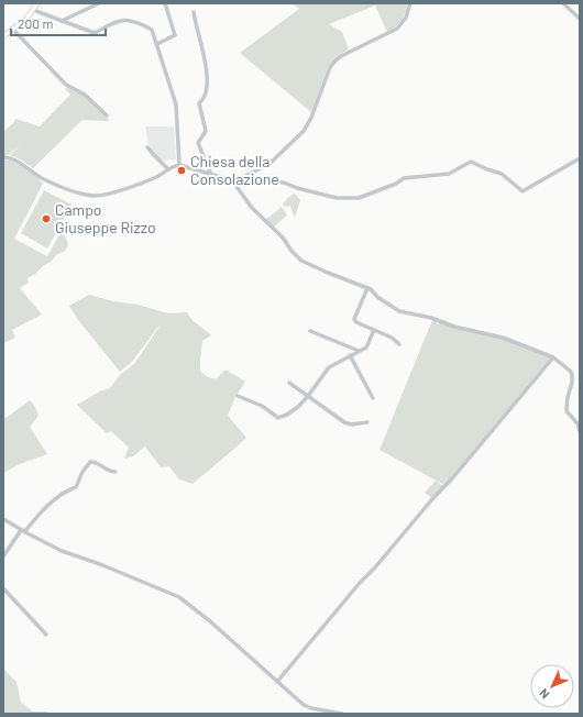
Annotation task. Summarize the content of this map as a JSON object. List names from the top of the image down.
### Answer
{
  "places": ["Chiesa della Consolazione", "Campo Giuseppe Rizzo"],
  "scale_bar": "200 m",
  "north": "bottom left"
}
